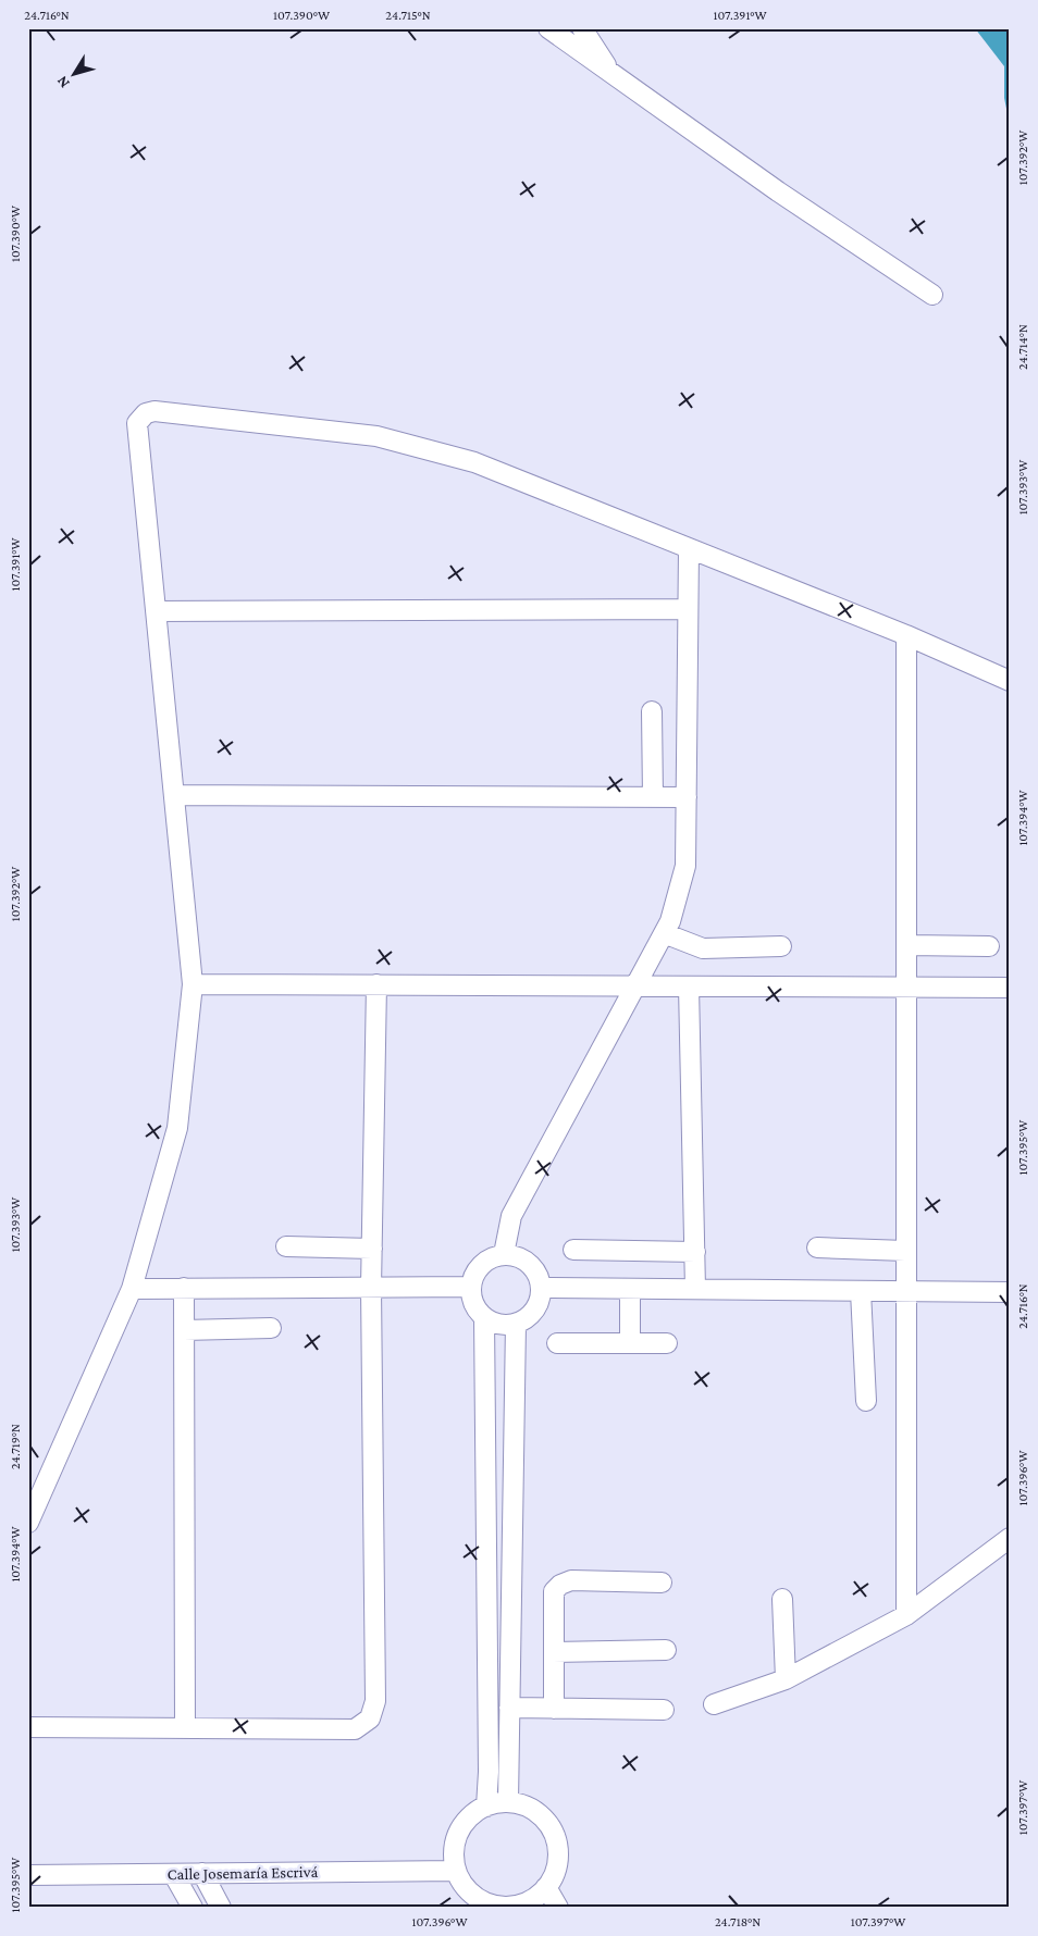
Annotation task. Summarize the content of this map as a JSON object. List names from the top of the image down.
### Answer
{
  "streets": {
    "street": ["Calle Josemaría Escrivá"]
  },
  "north": "bottom left",
  "coordinates": [
    "24.716°N",
    "107.390°W",
    "24.715°N",
    "107.391°W",
    "107.392°W",
    "24.714°N",
    "107.393°W",
    "107.394°W",
    "107.395°W",
    "24.719°N",
    "107.396°W",
    "107.397°W",
    "24.718°N"
  ]
}
